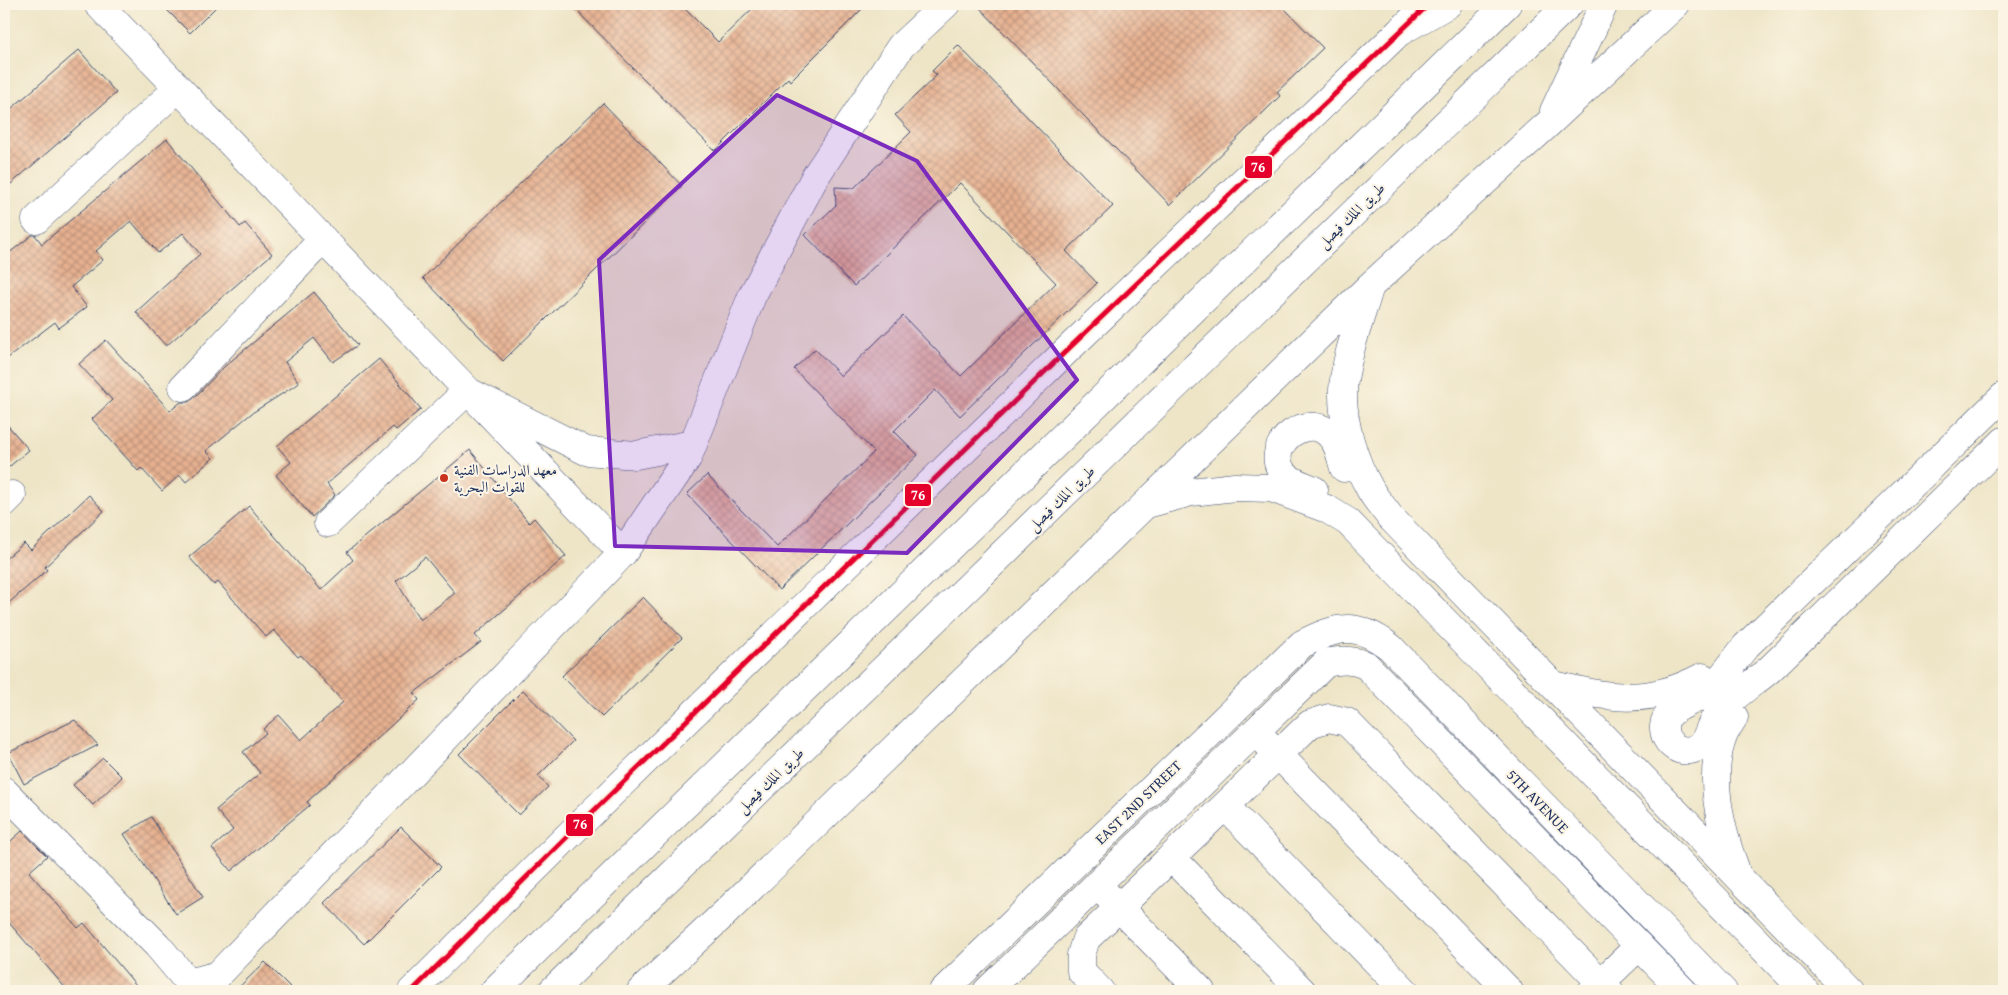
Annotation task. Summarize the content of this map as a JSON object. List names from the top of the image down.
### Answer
{
  "streets": {
    "main road": ["طريق الملك فيصل", "5TH AVENUE", "EAST 2ND STREET"]
  },
  "crossings": [
    ["5TH AVENUE", "EAST 2ND STREET"]
  ],
  "places": ["معهد الدراسات الفنية للقوات البحرية"],
  "lines": ["transit line 76"]
}
